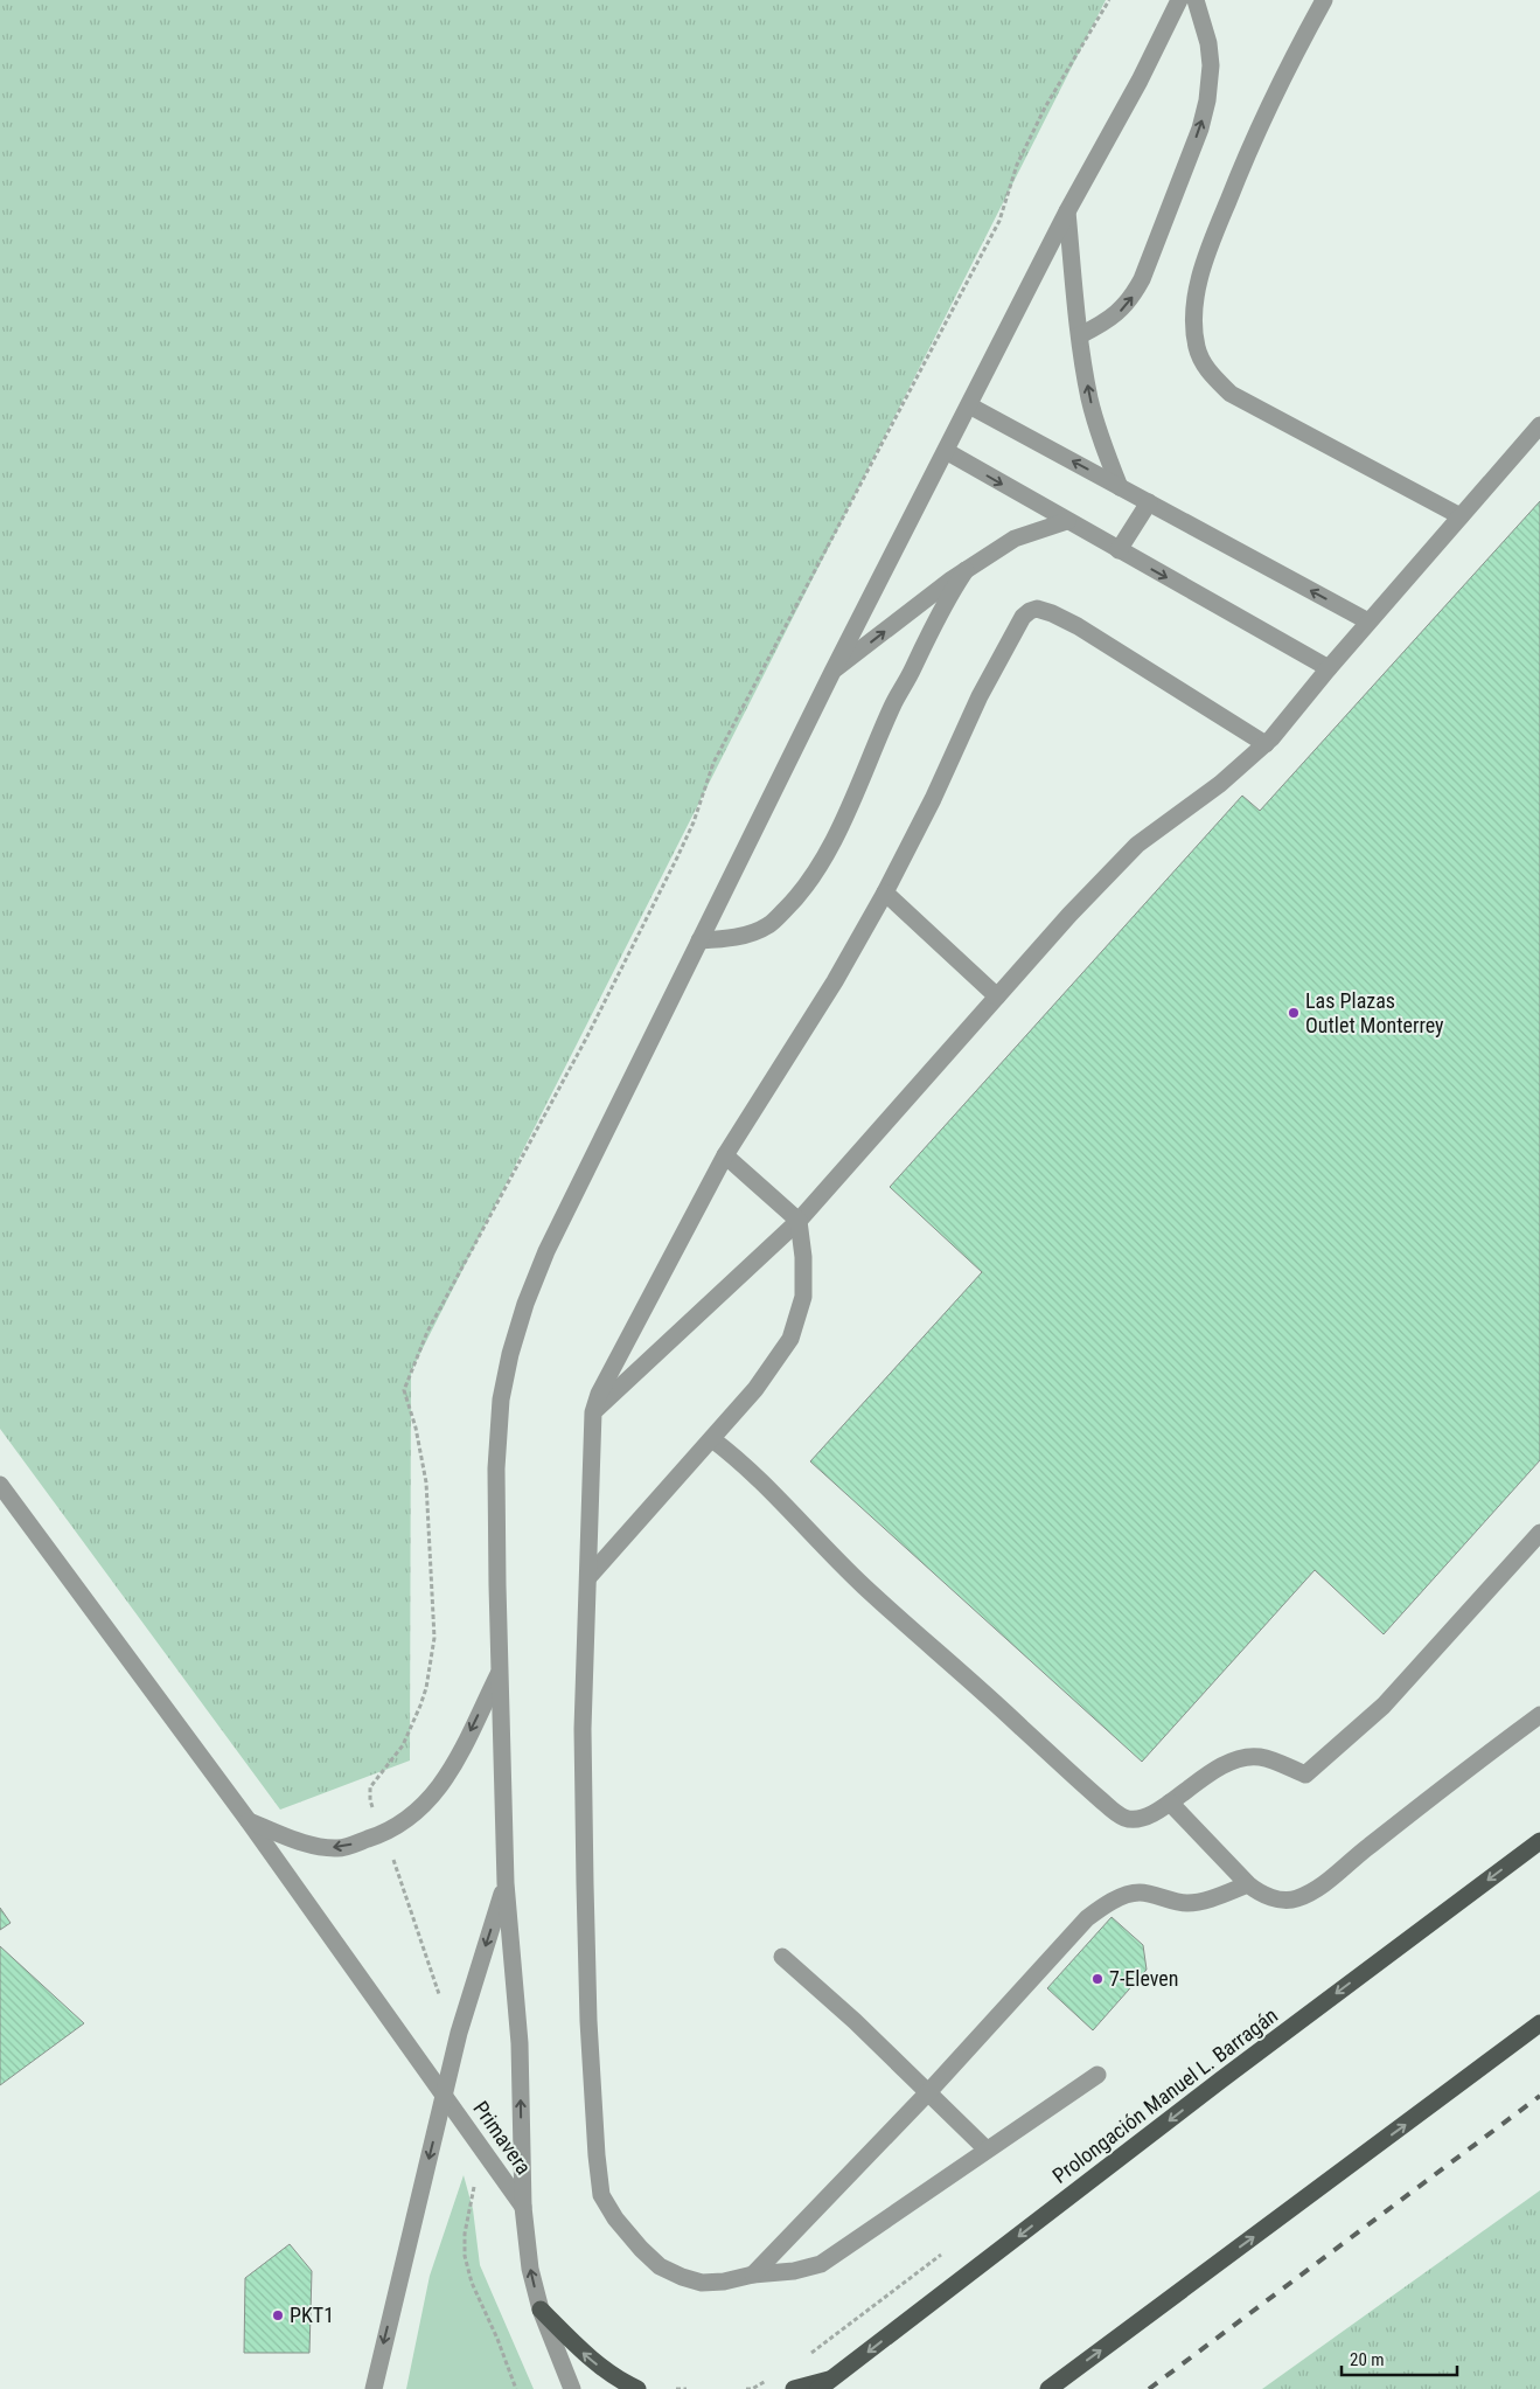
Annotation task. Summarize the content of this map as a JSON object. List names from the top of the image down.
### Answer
{
  "streets": {
    "main road": ["Prolongación Manuel L. Barragán"],
    "street": ["Primavera"]
  },
  "places": ["Las Plazas Outlet Monterrey", "7-Eleven", "PKT1"],
  "scale_bar": "20 m"
}
